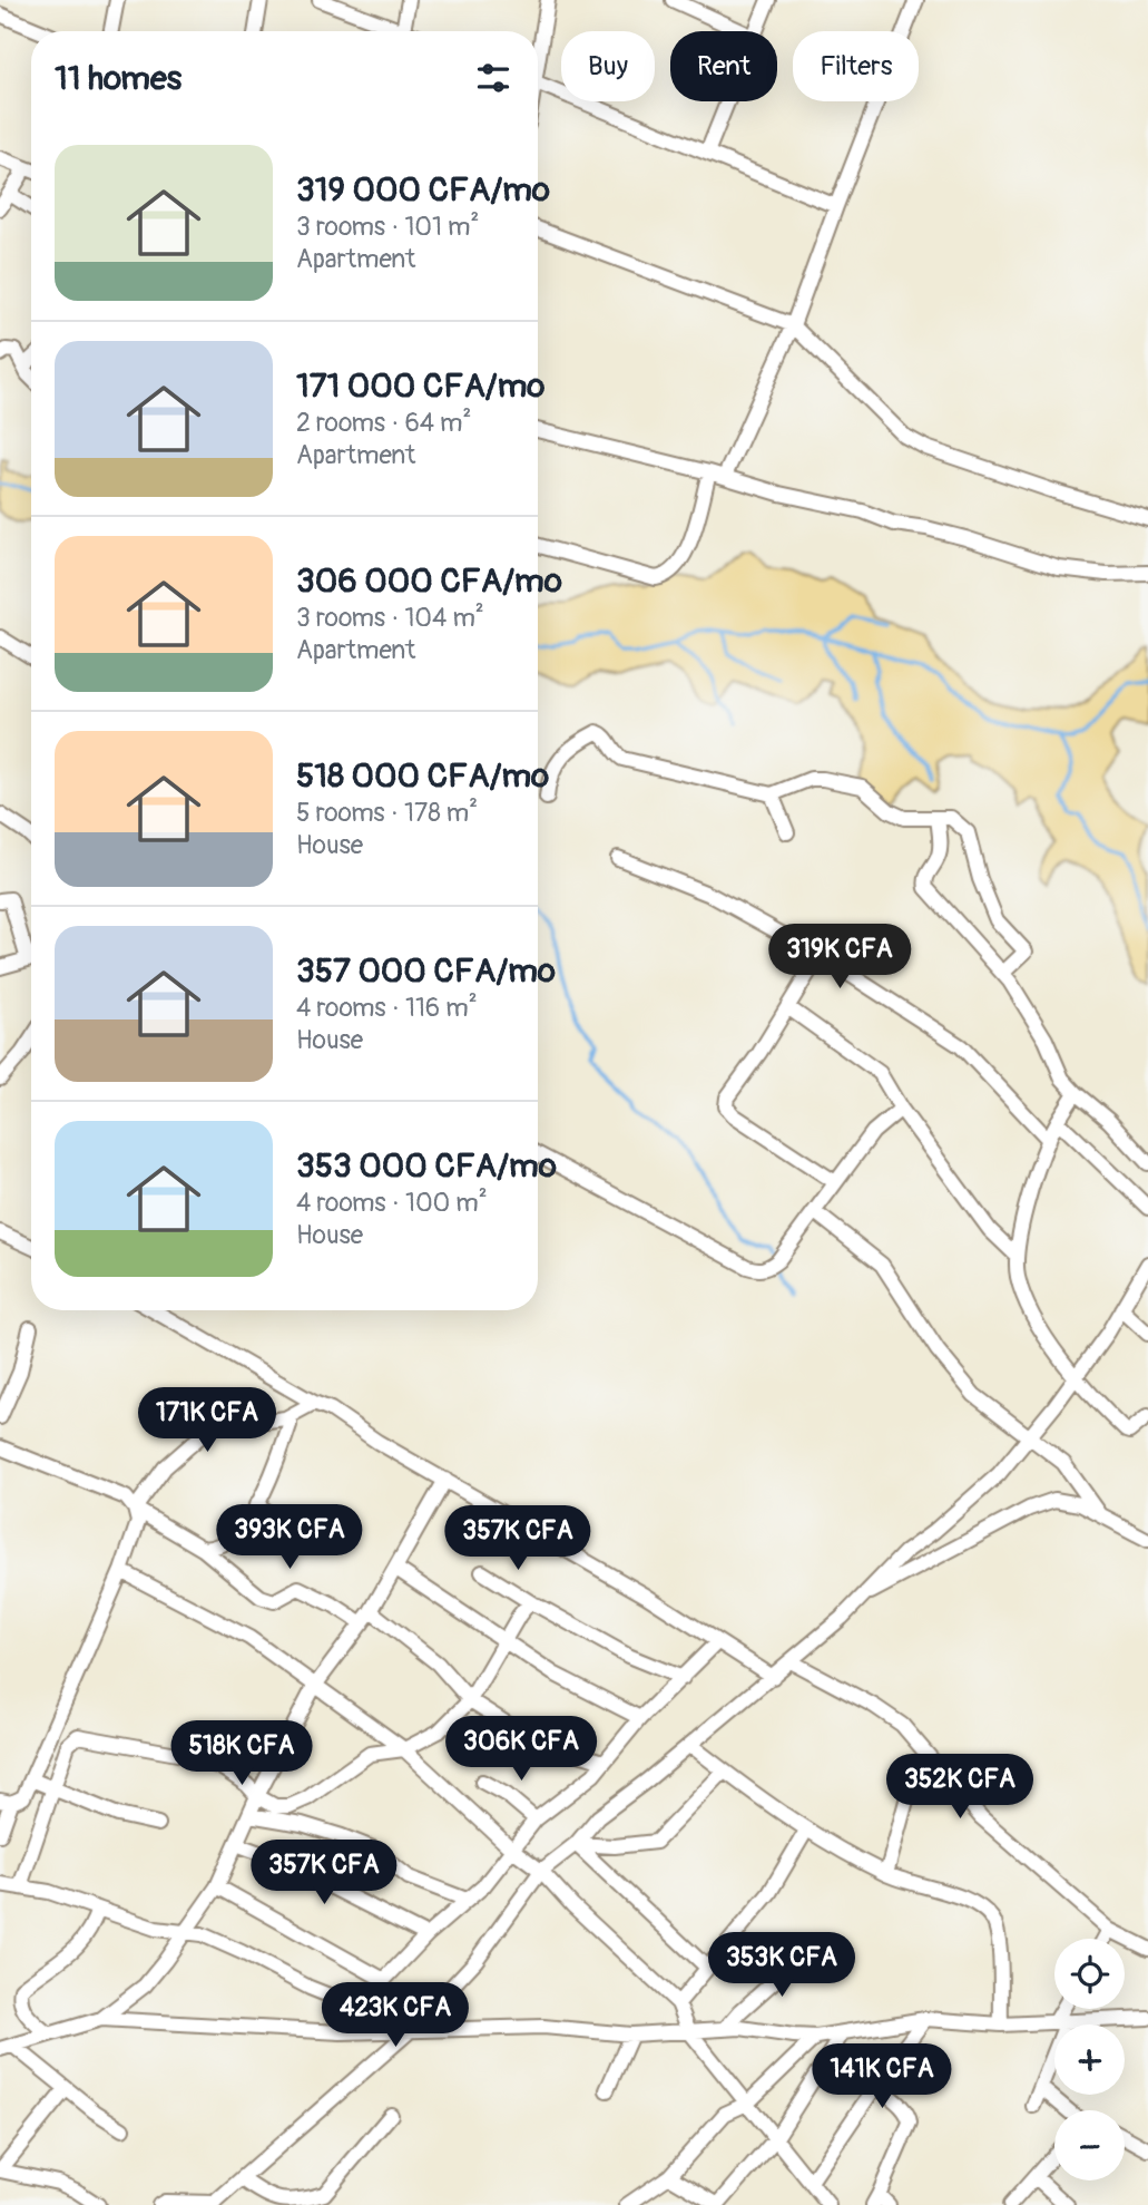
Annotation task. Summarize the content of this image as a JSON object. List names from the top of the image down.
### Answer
{
  "page": {
    "chip": ["Buy", "Rent", "Filters"],
    "heading": "11 homes",
    "list": [
      {
        "name": "319 000 CFA/mo",
        "note": "3 rooms · 101 m² · Apartment"
      },
      {
        "name": "171 000 CFA/mo",
        "note": "2 rooms · 64 m² · Apartment"
      },
      {
        "name": "306 000 CFA/mo",
        "note": "3 rooms · 104 m² · Apartment"
      },
      {
        "name": "518 000 CFA/mo",
        "note": "5 rooms · 178 m² · House"
      },
      {
        "name": "357 000 CFA/mo",
        "note": "4 rooms · 116 m² · House"
      },
      {
        "name": "353 000 CFA/mo",
        "note": "4 rooms · 100 m² · House"
      }
    ],
    "price": [
      "319K CFA",
      "171K CFA",
      "393K CFA",
      "357K CFA",
      "306K CFA",
      "518K CFA",
      "352K CFA",
      "357K CFA",
      "353K CFA",
      "423K CFA",
      "141K CFA"
    ],
    "map_buttons": ["+", "−"]
  }
}
